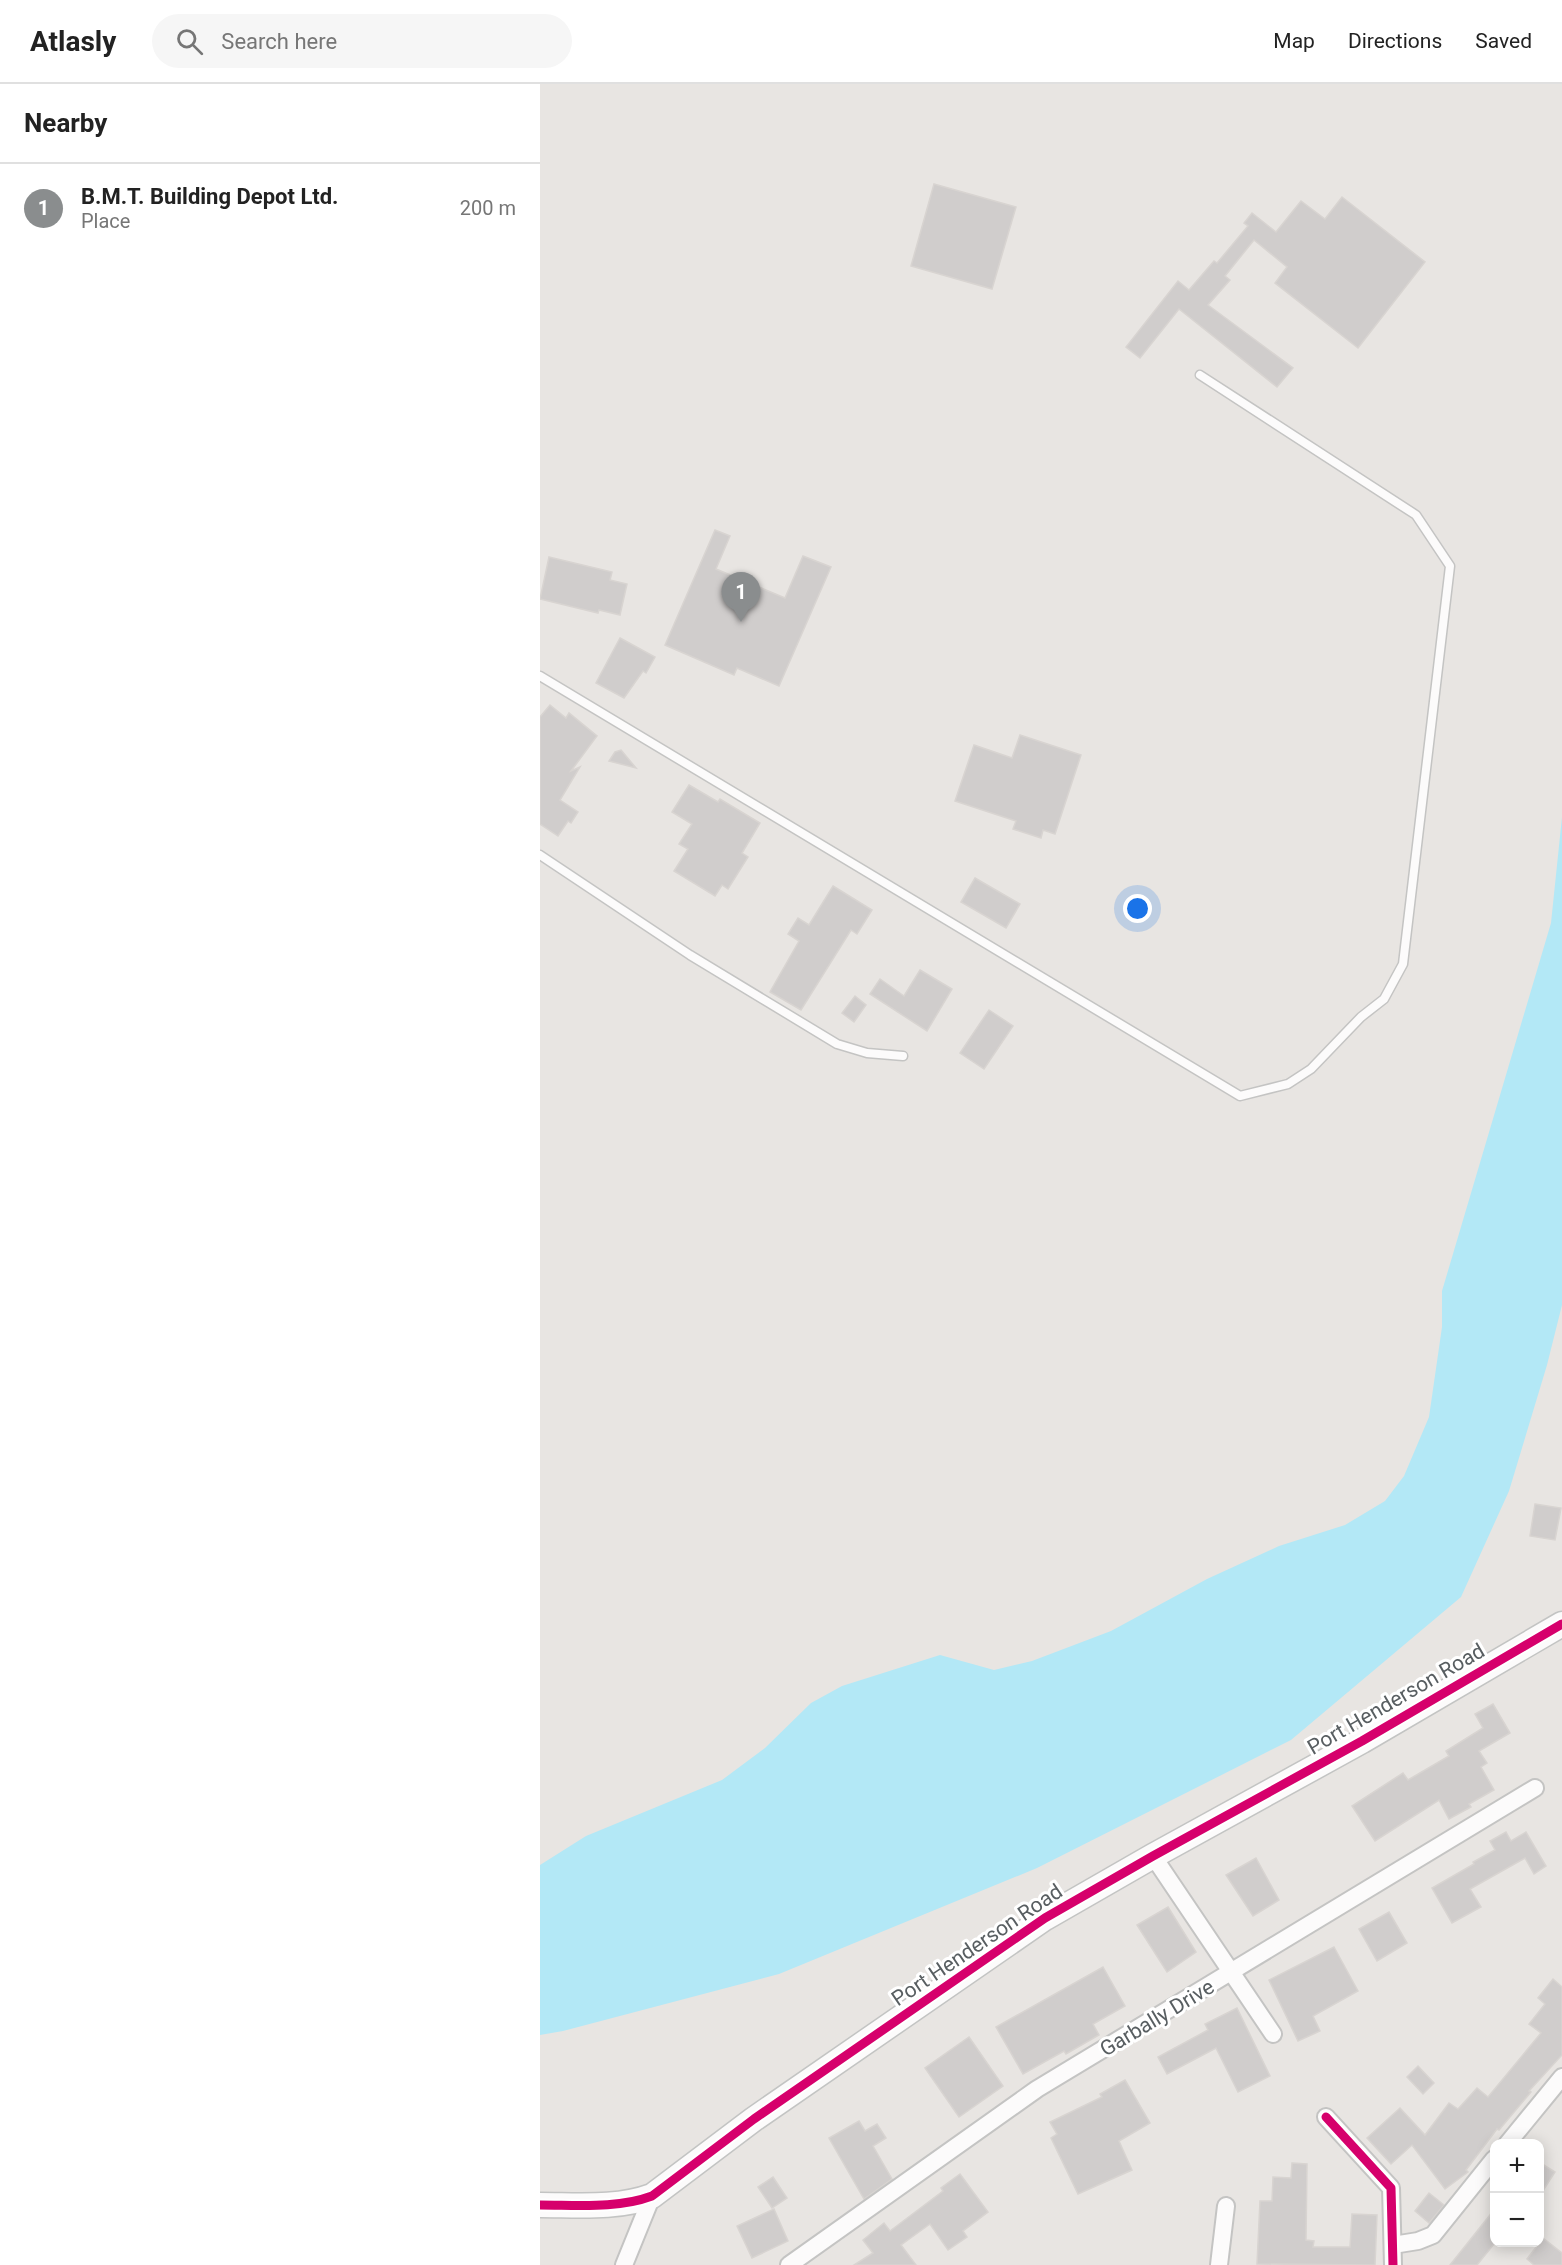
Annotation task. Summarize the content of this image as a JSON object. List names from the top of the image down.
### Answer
{
  "streets": {
    "street": ["Port Henderson Road", "Garbally Drive"]
  },
  "page": {
    "header": "Atlasly",
    "search": "Search here",
    "nav": ["Map", "Directions", "Saved"],
    "heading": "Nearby",
    "list": [
      {
        "mark": "1",
        "name": "B.M.T. Building Depot Ltd.",
        "note": "Place",
        "value": "200 m"
      }
    ],
    "pins": "1",
    "map_buttons": ["+", "−"]
  }
}
